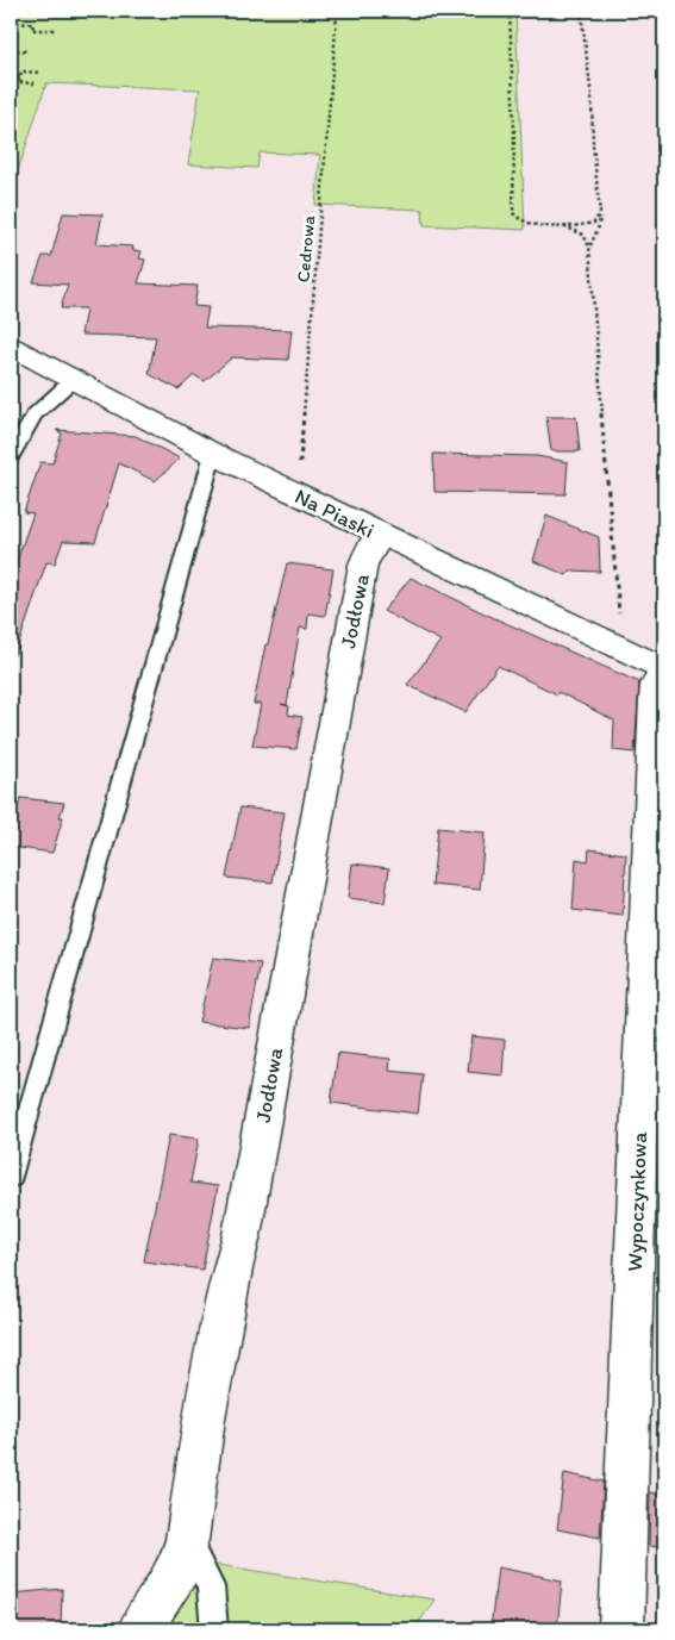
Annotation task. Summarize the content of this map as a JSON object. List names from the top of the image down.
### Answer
{
  "streets": {
    "street": ["Na Piaski", "Jodłowa", "Wypoczynkowa"],
    "path": ["Cedrowa"]
  },
  "crossings": [
    ["Cedrowa", "Na Piaski"],
    ["Na Piaski", "Jodłowa"],
    ["Na Piaski", "Wypoczynkowa"]
  ]
}
